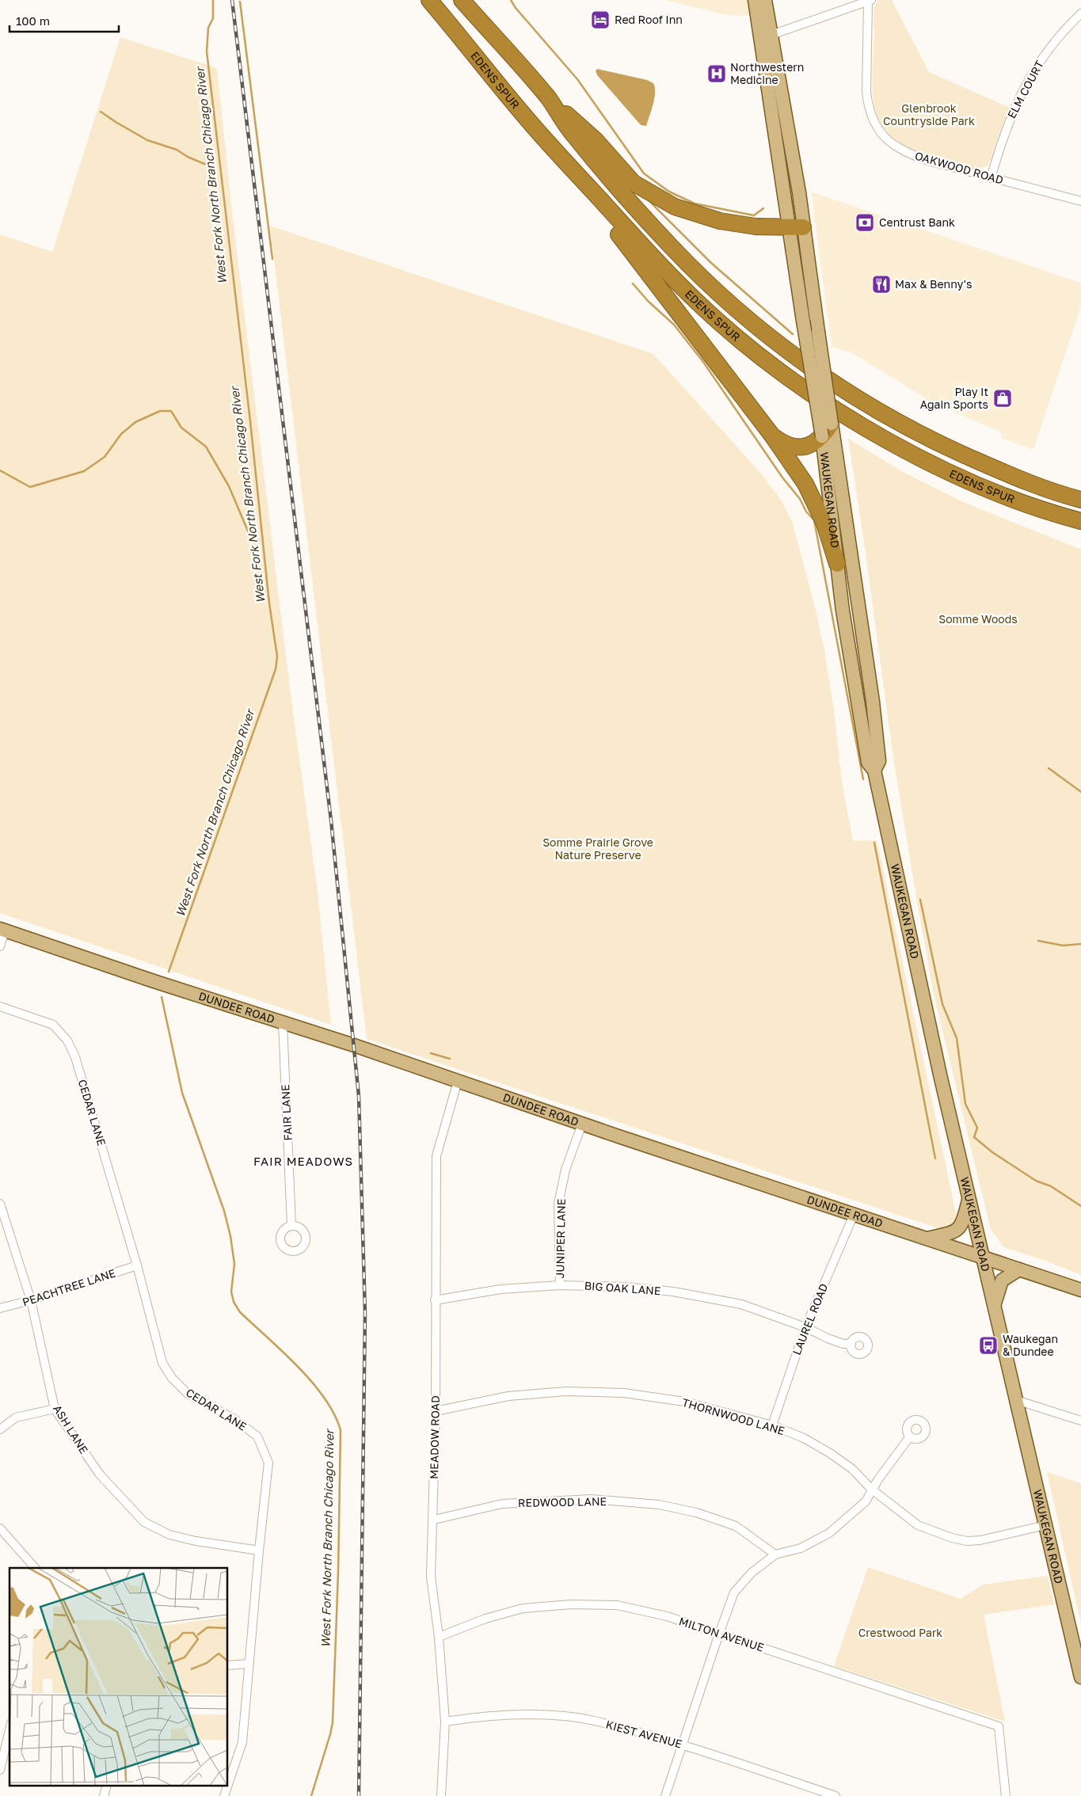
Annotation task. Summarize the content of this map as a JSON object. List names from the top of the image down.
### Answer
{
  "streets": {
    "highway": ["EDENS SPUR"],
    "main road": ["WAUKEGAN ROAD", "DUNDEE ROAD"],
    "street": [
      "ELM COURT",
      "OAKWOOD ROAD",
      "CEDAR LANE",
      "FAIR LANE",
      "JUNIPER LANE",
      "PEACHTREE LANE",
      "BIG OAK LANE",
      "LAUREL ROAD",
      "THORNWOOD LANE",
      "ASH LANE",
      "MEADOW ROAD",
      "REDWOOD LANE",
      "MILTON AVENUE",
      "KIEST AVENUE"
    ]
  },
  "crossings": [
    ["ELM COURT", "OAKWOOD ROAD"],
    ["WAUKEGAN ROAD", "DUNDEE ROAD"],
    ["WAUKEGAN ROAD", "THORNWOOD LANE"],
    ["DUNDEE ROAD", "FAIR LANE"],
    ["DUNDEE ROAD", "JUNIPER LANE"],
    ["DUNDEE ROAD", "LAUREL ROAD"],
    ["DUNDEE ROAD", "MEADOW ROAD"],
    ["CEDAR LANE", "PEACHTREE LANE"],
    ["CEDAR LANE", "ASH LANE"],
    ["JUNIPER LANE", "BIG OAK LANE"],
    ["PEACHTREE LANE", "ASH LANE"],
    ["BIG OAK LANE", "LAUREL ROAD"],
    ["BIG OAK LANE", "MEADOW ROAD"],
    ["LAUREL ROAD", "THORNWOOD LANE"],
    ["THORNWOOD LANE", "MEADOW ROAD"],
    ["MEADOW ROAD", "REDWOOD LANE"],
    ["MEADOW ROAD", "MILTON AVENUE"],
    ["MEADOW ROAD", "KIEST AVENUE"]
  ],
  "districts": ["FAIR MEADOWS"],
  "water": ["West Fork North Branch Chicago River"],
  "parks": [
    "Glenbrook Countryside Park",
    "Somme Woods",
    "Somme Prairie Grove Nature Preserve",
    "Crestwood Park"
  ],
  "places": {
    "hotel": ["Red Roof Inn"],
    "hospital": ["Northwestern Medicine"],
    "bank": ["Centrust Bank"],
    "restaurant": ["Max & Benny's"],
    "shop": ["Play It Again Sports"],
    "bus stop": ["Waukegan & Dundee"]
  },
  "scale_bar": "100 m"
}
